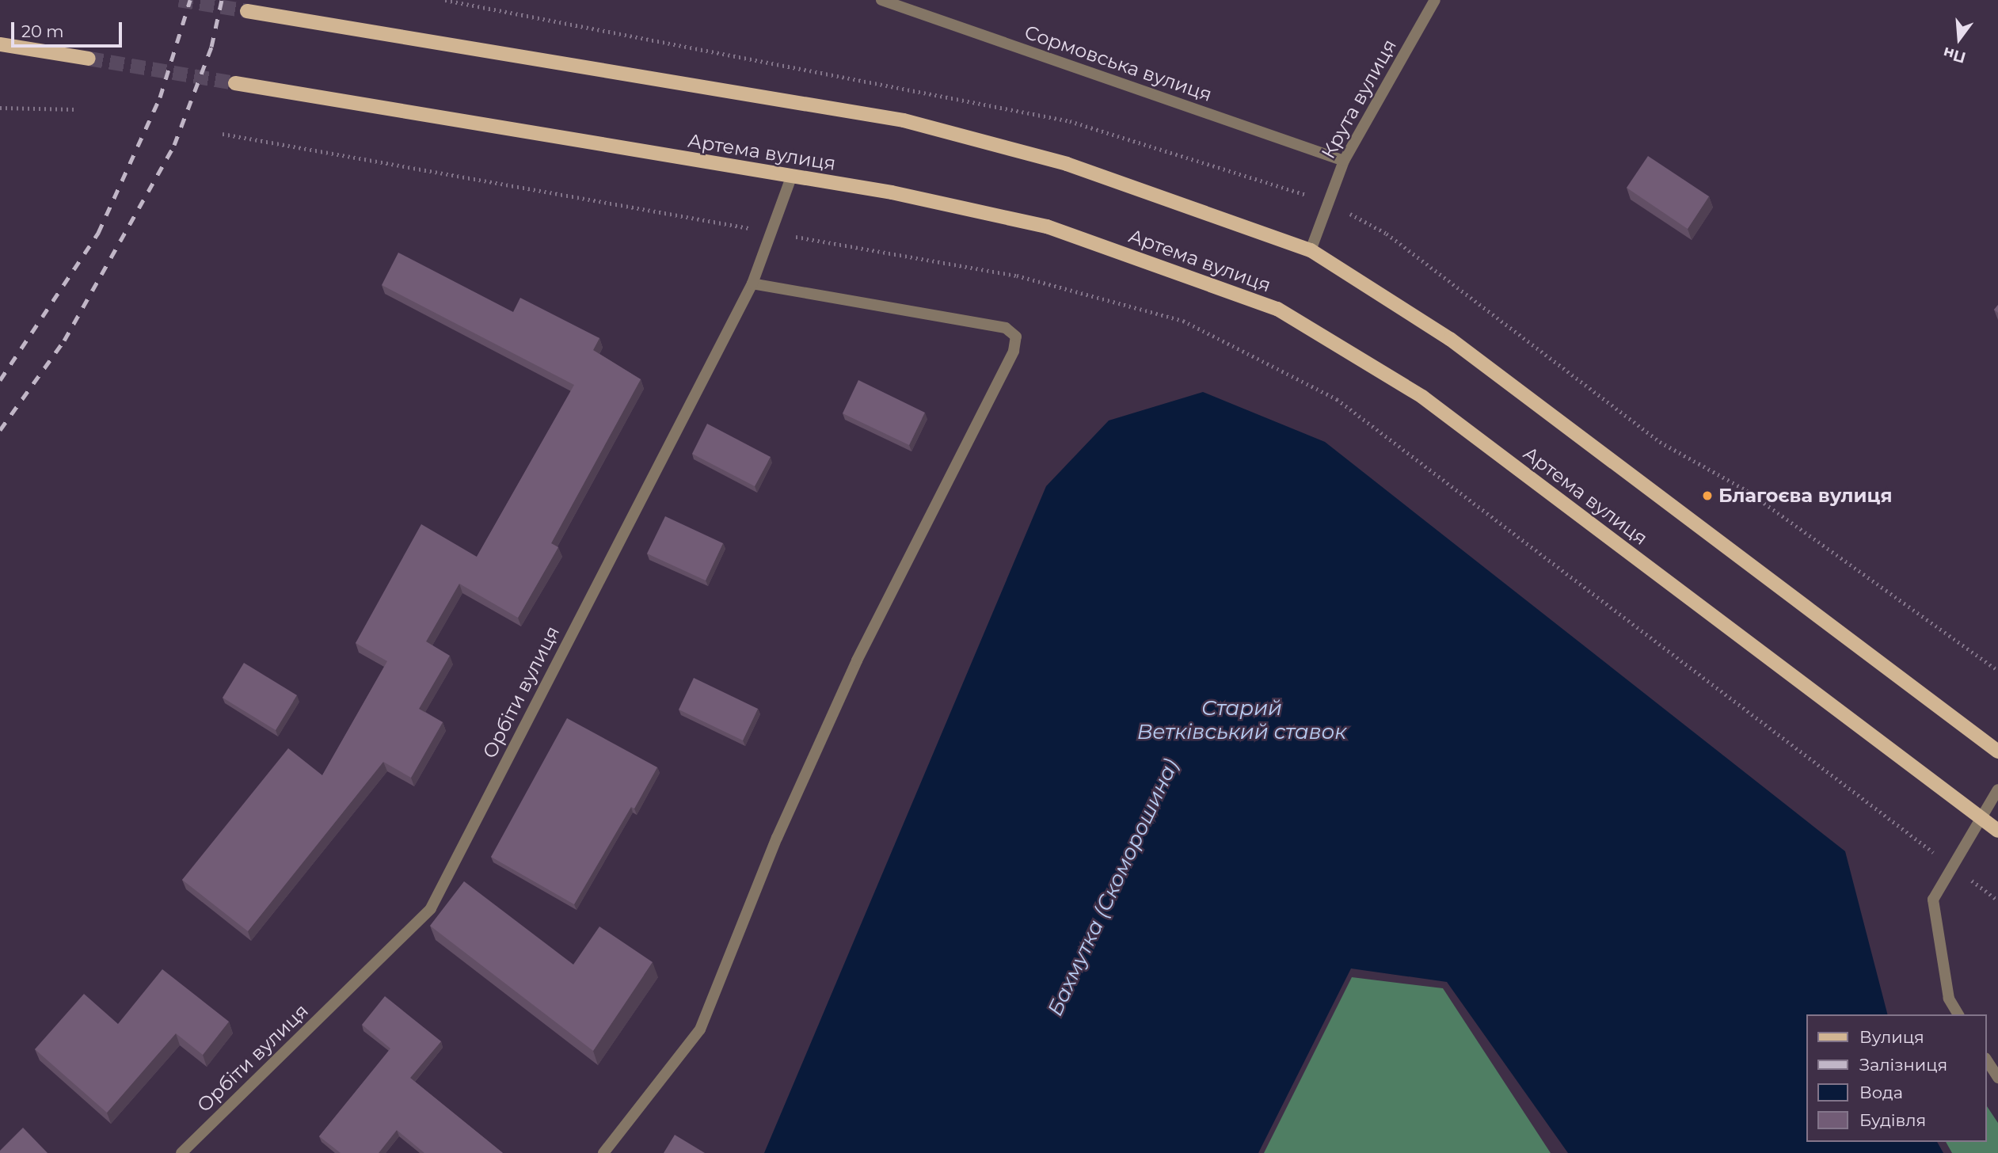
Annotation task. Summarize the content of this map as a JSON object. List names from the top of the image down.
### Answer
{
  "streets": {
    "main road": ["Артема вулиця"],
    "street": ["Сормовська вулиця", "Крута вулиця", "Орбіти вулиця"]
  },
  "crossings": [
    ["Сормовська вулиця", "Крута вулиця"],
    ["Артема вулиця", "Орбіти вулиця"]
  ],
  "water": ["Старий Ветківський ставок", "Бахмутка (Скоморошина)"],
  "places": ["Благоєва вулиця"],
  "legend": [
    "Вулиця",
    "Залізниця",
    "Вода",
    "Будівля"
  ],
  "scale_bar": "20 m",
  "north": "bottom"
}
